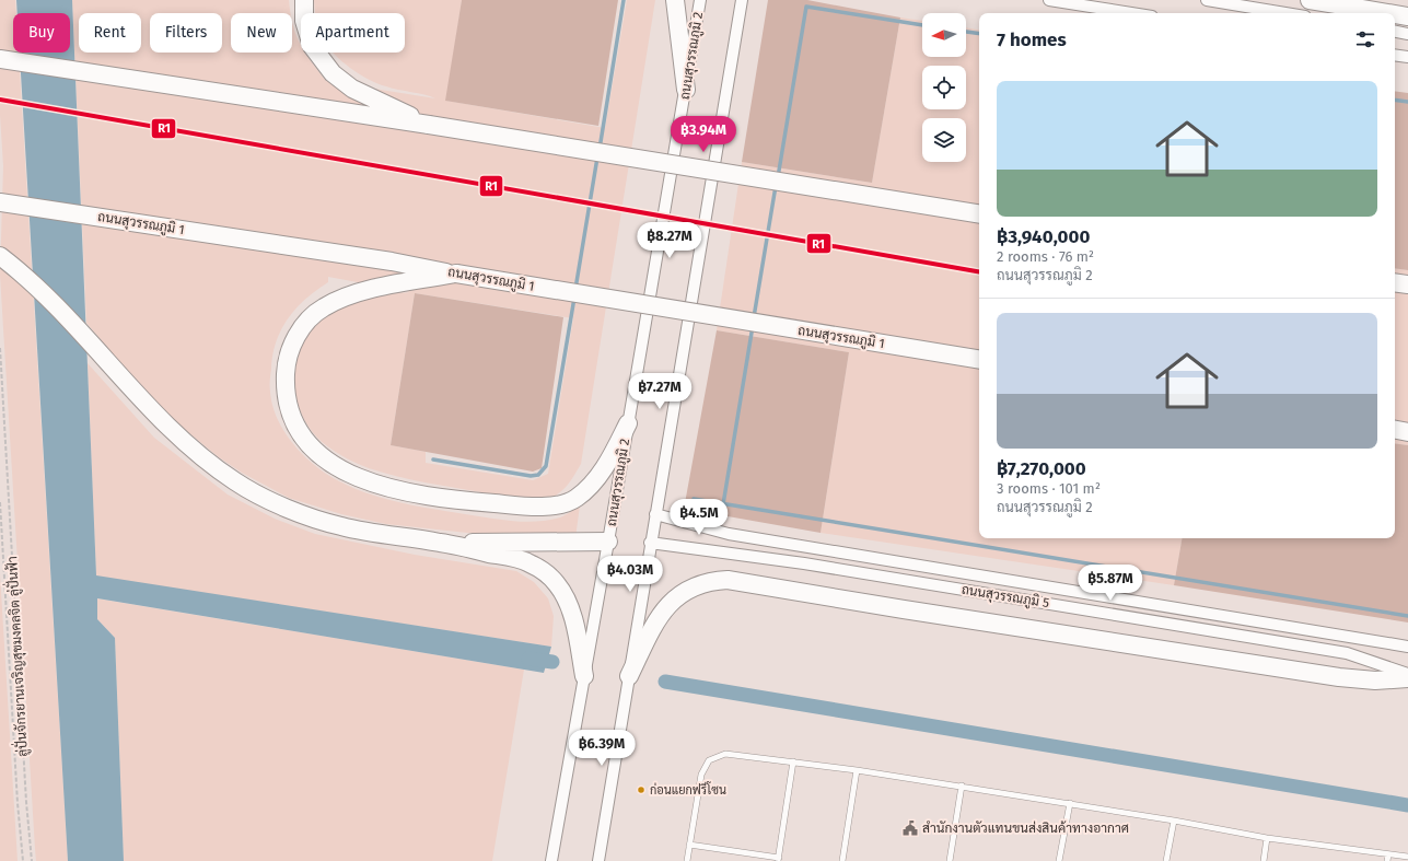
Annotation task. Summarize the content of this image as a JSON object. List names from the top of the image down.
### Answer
{
  "streets": {
    "highway": ["ถนนสุวรรณภูมิ 1"],
    "street": ["ถนนสุวรรณภูมิ 2", "ถนนสุวรรณภูมิ 5"],
    "path": ["ลู่ปั่นจักรยานเจริญสุขมงคลจิต ลู่ปั่นฟ้า"]
  },
  "places": {
    "other": ["ก่อนแยกฟรีโซน"],
    "public building": ["สำนักงานตัวแทนขนส่งสินค้าทางอากาศ"]
  },
  "lines": ["transit line R1"],
  "north": "left",
  "page": {
    "chip": [
      "Buy",
      "Rent",
      "Filters",
      "New",
      "Apartment"
    ],
    "heading": "7 homes",
    "list": [
      {
        "name": "฿3,940,000",
        "note": "2 rooms · 76 m² · ถนนสุวรรณภูมิ 2"
      },
      {
        "name": "฿7,270,000",
        "note": "3 rooms · 101 m² · ถนนสุวรรณภูมิ 2"
      }
    ],
    "price": [
      "฿3.94M",
      "฿8.27M",
      "฿7.27M",
      "฿4.5M",
      "฿4.03M",
      "฿5.87M",
      "฿6.39M"
    ]
  }
}
